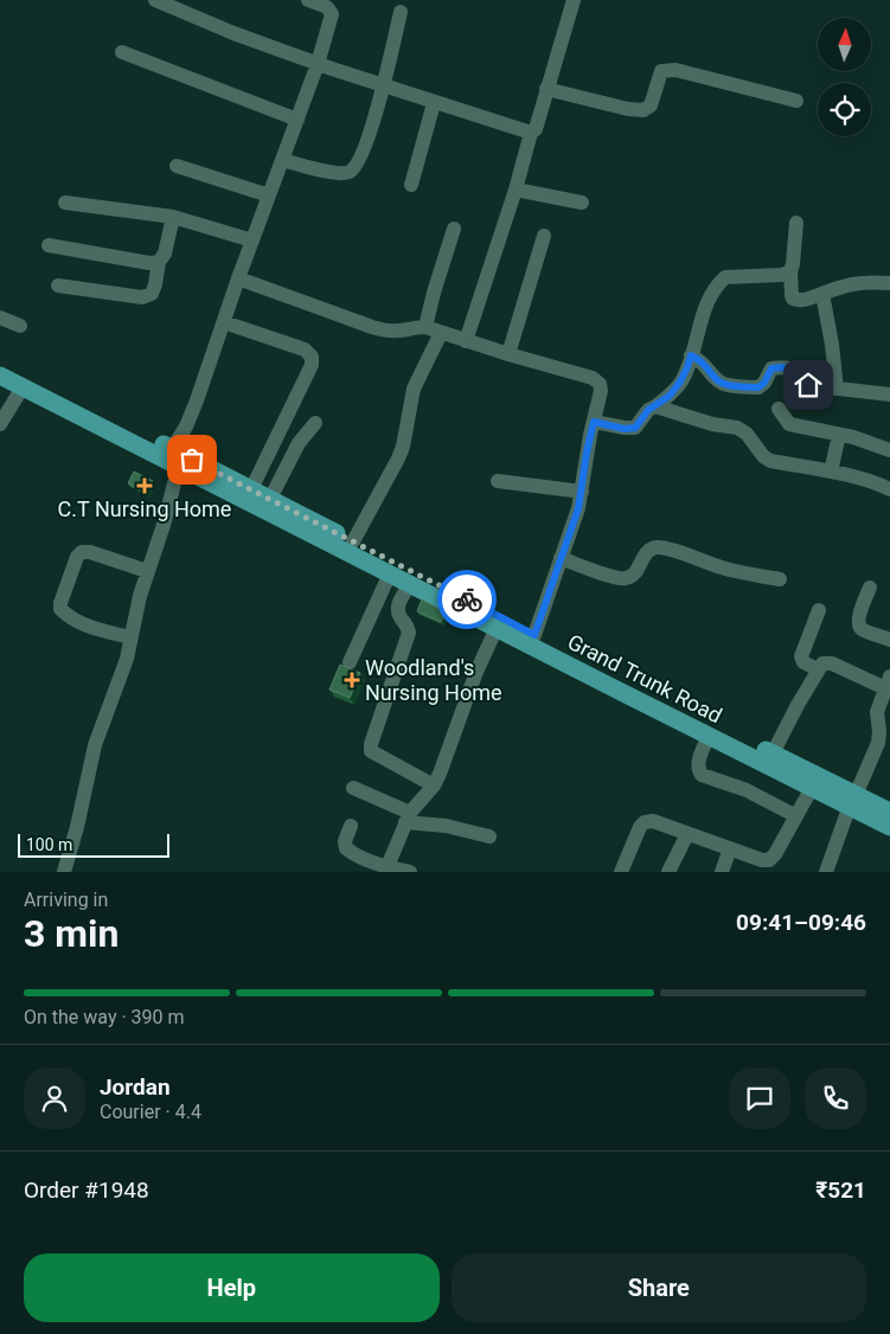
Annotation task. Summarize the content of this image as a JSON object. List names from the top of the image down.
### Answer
{
  "streets": {
    "main road": ["Grand Trunk Road"]
  },
  "places": {
    "health": ["C.T Nursing Home", "Woodland's Nursing Home"]
  },
  "scale_bar": "100 m",
  "north": "top",
  "page": {
    "scale": "100 m",
    "heading": ["3 min", "Arriving in", "09:41–09:46"],
    "panel": [
      "Jordan",
      "Courier · 4.4",
      "Order #1948",
      "₹521"
    ],
    "bar": "On the way · 390 m",
    "buttons": ["Help", "Share"]
  }
}
